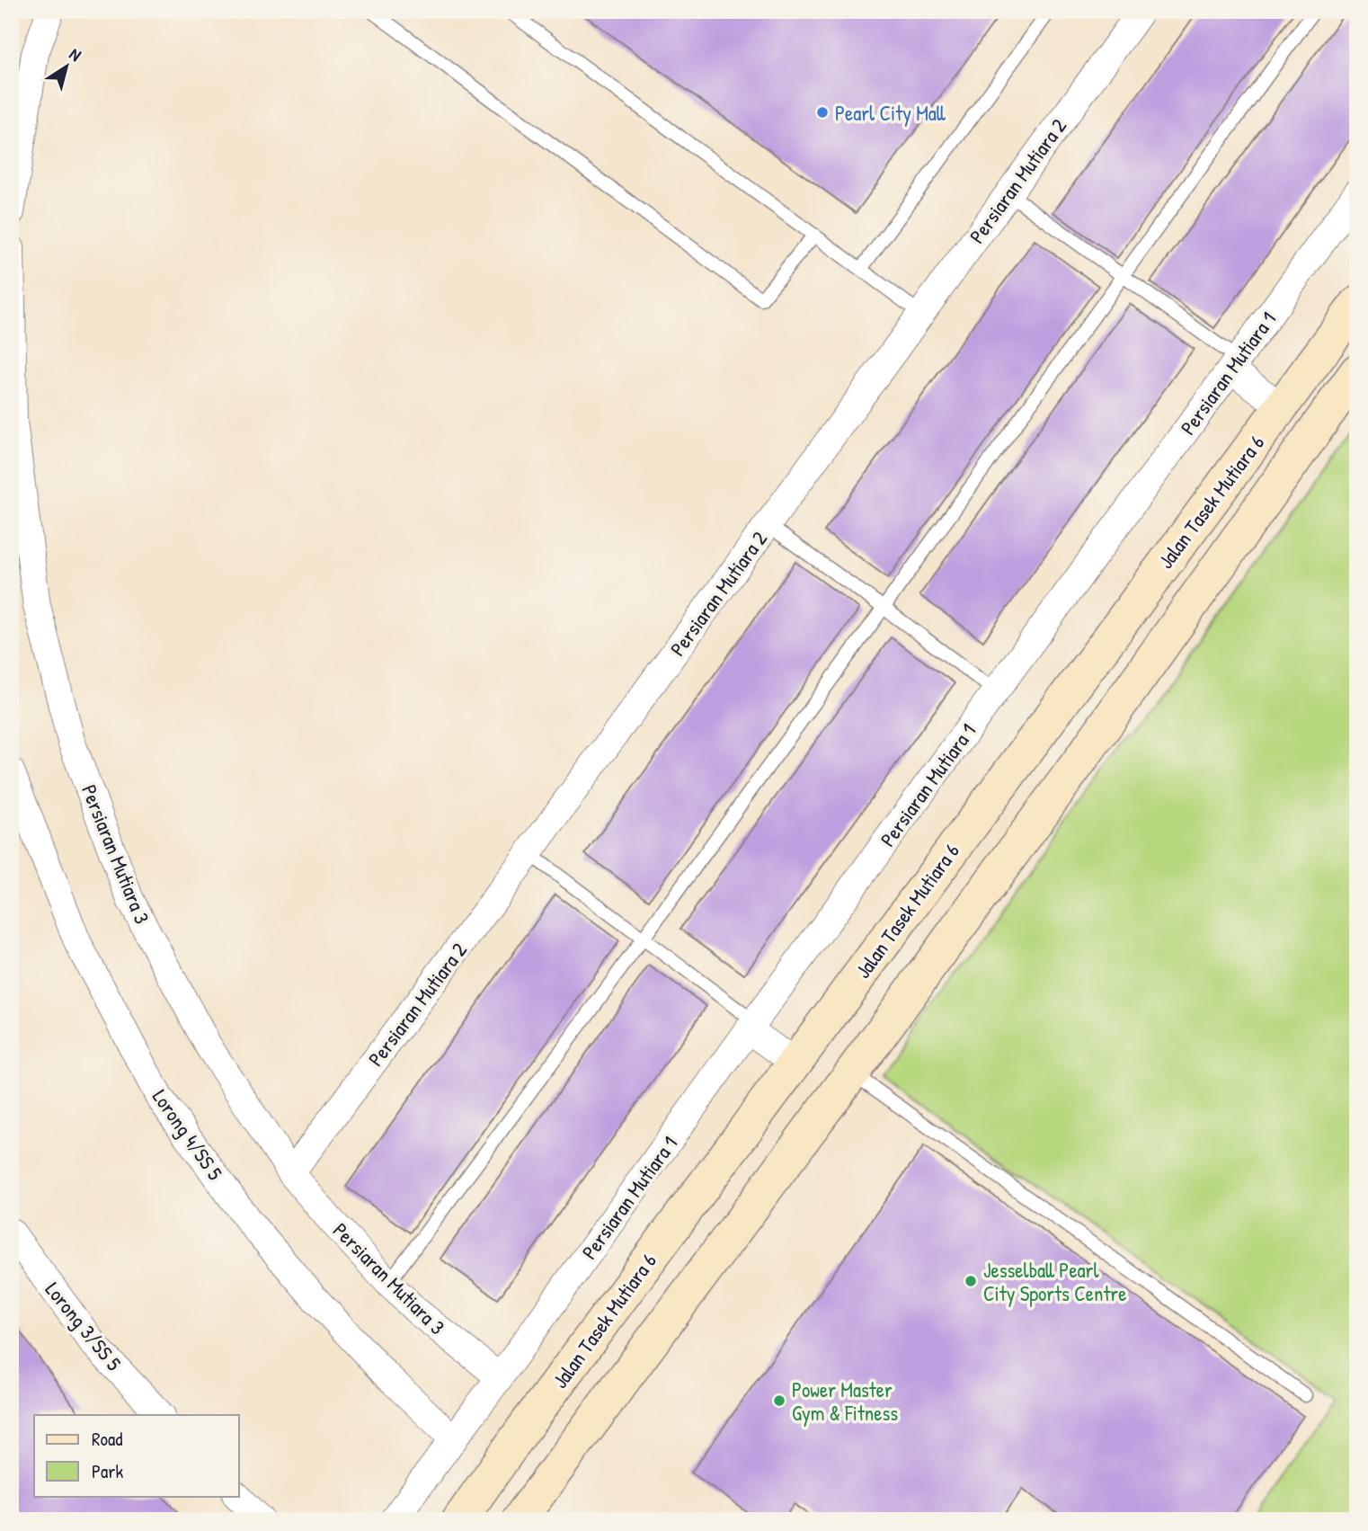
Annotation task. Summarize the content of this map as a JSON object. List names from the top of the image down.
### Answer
{
  "streets": {
    "street": [
      "Persiaran Mutiara 2",
      "Persiaran Mutiara 1",
      "Jalan Tasek Mutiara 6",
      "Persiaran Mutiara 3",
      "Lorong 4/SS 5",
      "Lorong 3/SS 5"
    ]
  },
  "crossings": [
    ["Persiaran Mutiara 2", "Persiaran Mutiara 3"],
    ["Persiaran Mutiara 1", "Persiaran Mutiara 3"],
    ["Persiaran Mutiara 1", "Lorong 4/SS 5"]
  ],
  "places": ["Pearl City Mall", "Jesselball Pearl City Sports Centre", "Power Master Gym & Fitness"],
  "legend": ["Road", "Park"],
  "north": "top right"
}
